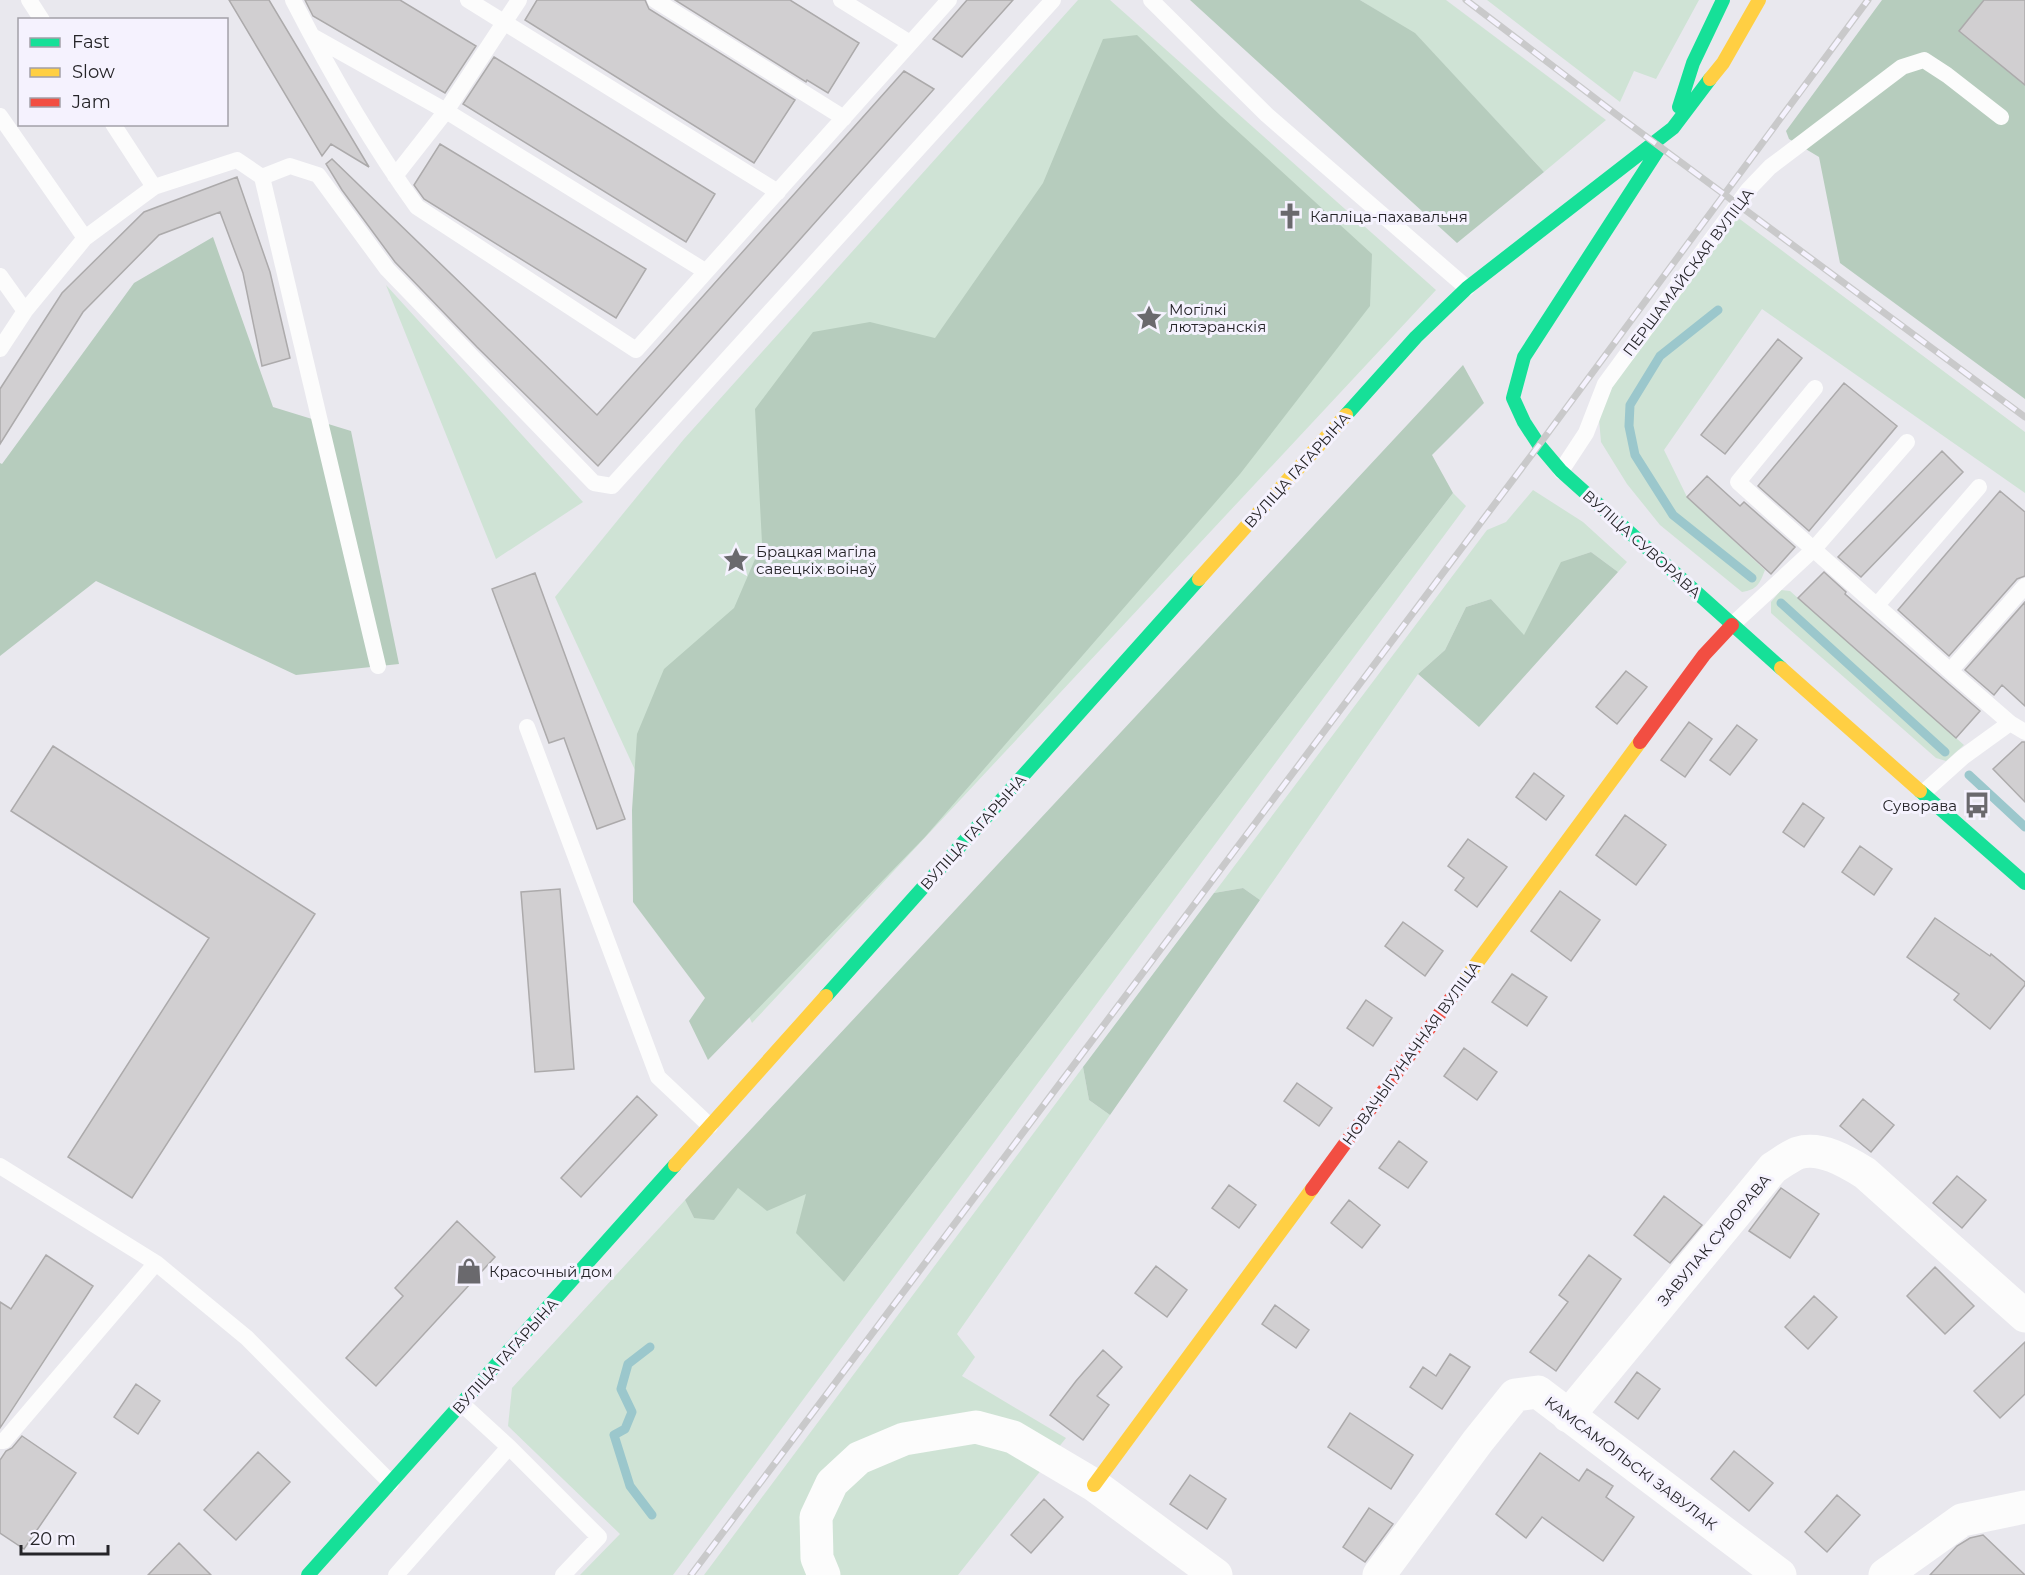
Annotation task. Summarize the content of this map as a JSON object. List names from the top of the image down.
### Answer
{
  "streets": {
    "main road": ["ВУЛІЦА ГАГАРЫНА", "ВУЛІЦА СУВОРАВА", "НОВАЧЫГУНАЧНАЯ ВУЛІЦА"],
    "street": ["ЗАВУЛАК СУВОРАВА", "КАМСАМОЛЬСКІ ЗАВУЛАК"],
    "lane": ["ПЕРШАМАЙСКАЯ ВУЛІЦА"]
  },
  "crossings": [
    ["ПЕРШАМАЙСКАЯ ВУЛІЦА", "ВУЛІЦА СУВОРАВА"],
    ["ВУЛІЦА ГАГАРЫНА", "ВУЛІЦА СУВОРАВА"],
    ["ВУЛІЦА СУВОРАВА", "НОВАЧЫГУНАЧНАЯ ВУЛІЦА"],
    ["ЗАВУЛАК СУВОРАВА", "КАМСАМОЛЬСКІ ЗАВУЛАК"]
  ],
  "places": {
    "church": ["Капліца-пахавальня"],
    "place": ["Могілкі лютэранскія", "Брацкая магіла савецкіх воінаў"],
    "bus stop": ["Суворава"],
    "shop": ["Красочный дом"]
  },
  "legend": ["Fast", "Slow", "Jam"],
  "scale_bar": "20 m"
}
